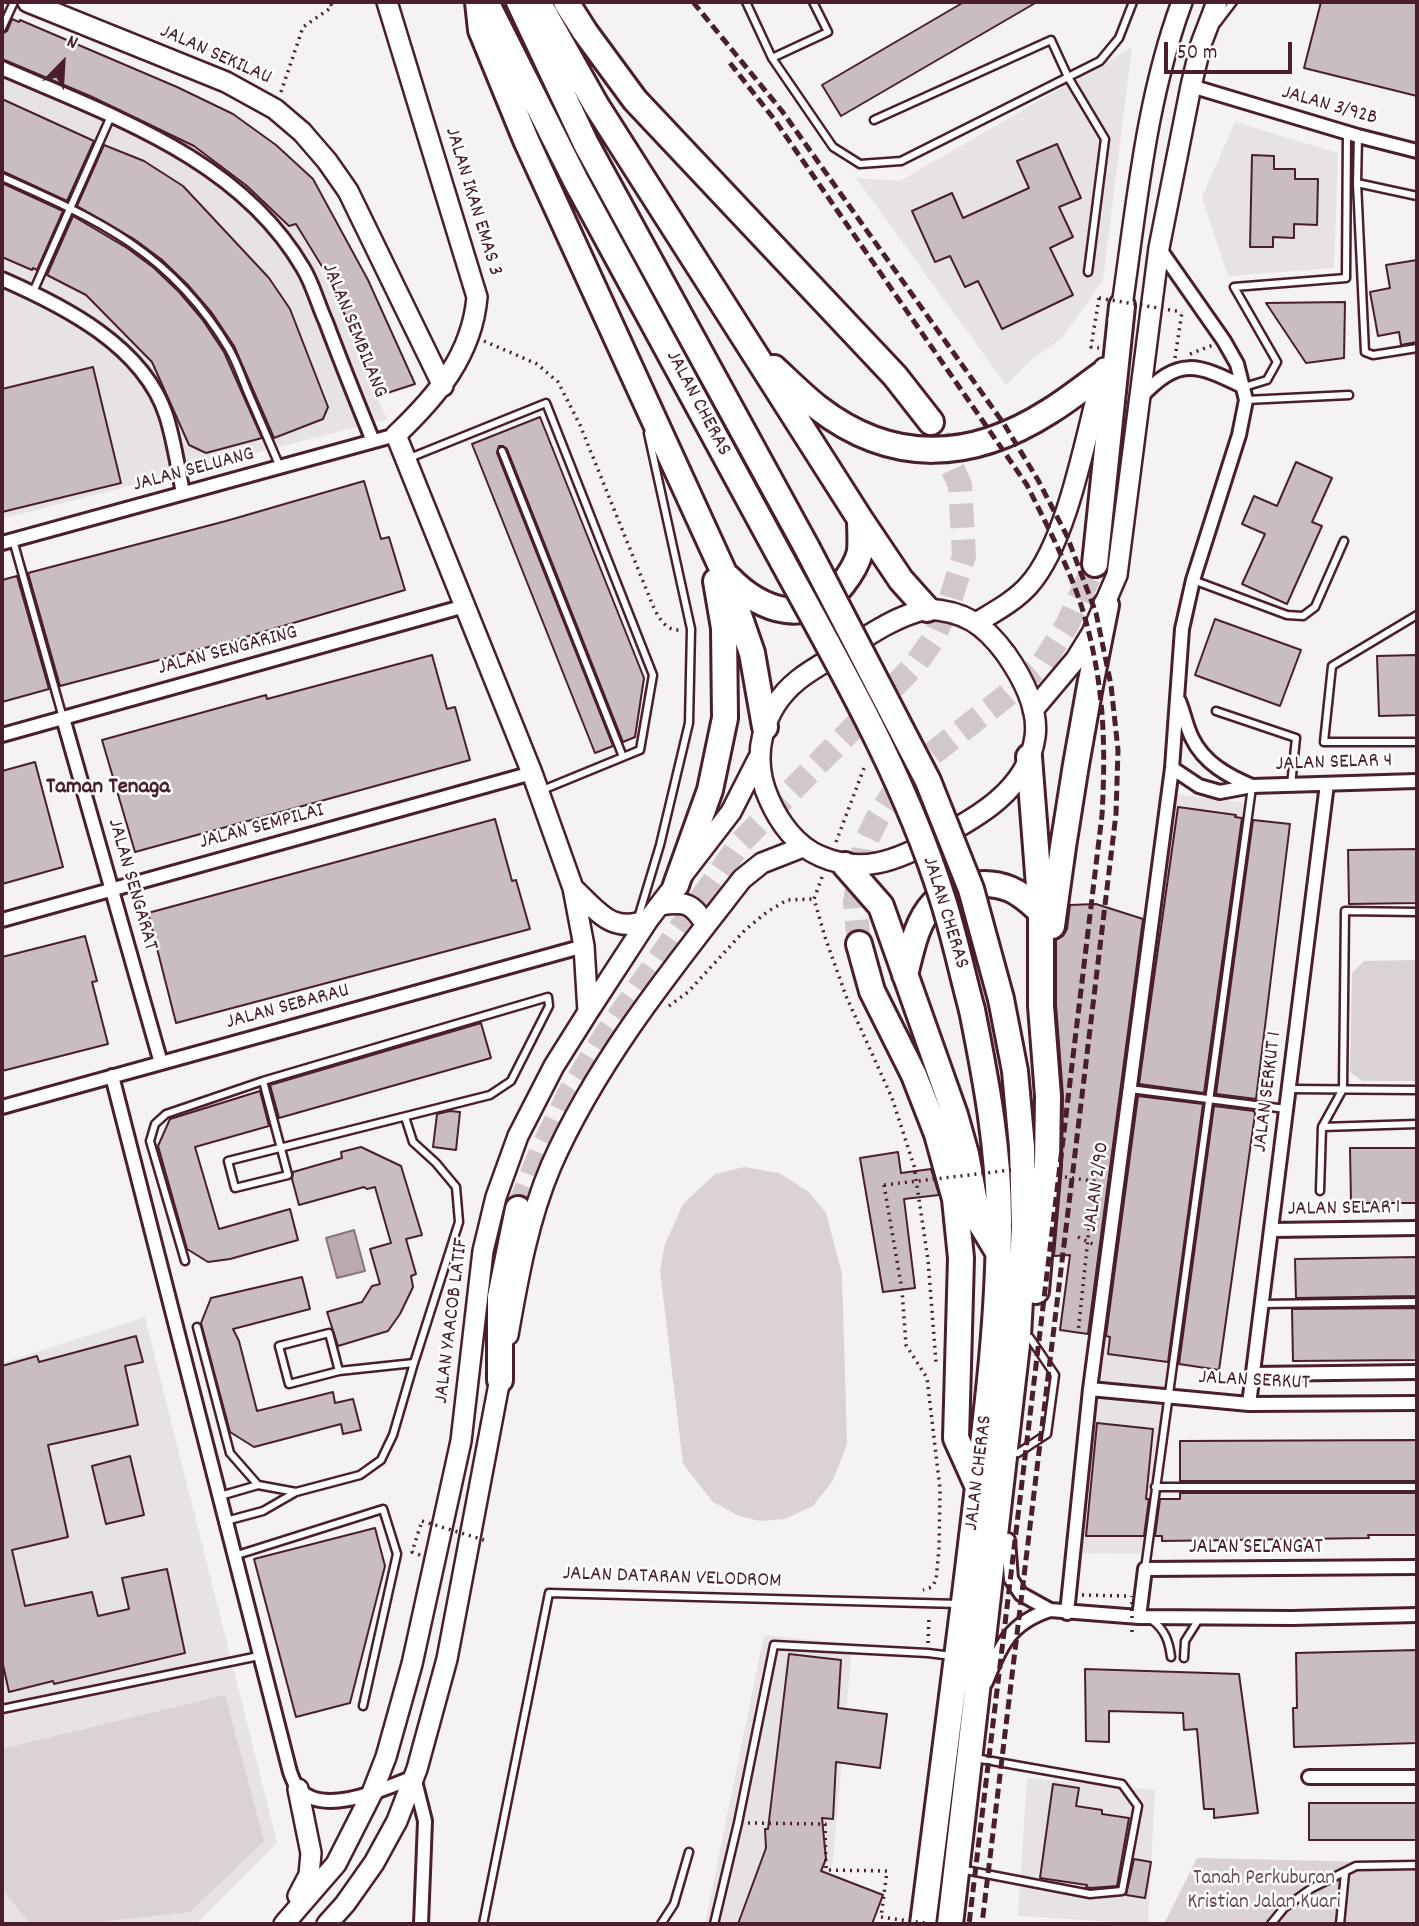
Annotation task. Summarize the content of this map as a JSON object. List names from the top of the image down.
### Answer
{
  "streets": {
    "highway": ["JALAN CHERAS"],
    "main road": ["JALAN SEKILAU", "JALAN IKAN EMAS 3", "JALAN YAACOB LATIF"],
    "street": [
      "JALAN 3/92B",
      "JALAN SEMBILANG",
      "JALAN SELUANG",
      "JALAN SENGARING",
      "JALAN SELAR 4",
      "JALAN SEMPILAI",
      "JALAN SENGARAT",
      "JALAN SEBARAU",
      "JALAN SERKUT 1",
      "JALAN 2/90",
      "JALAN SELAR 1",
      "JALAN SERKUT",
      "JALAN SELANGAT"
    ],
    "lane": ["JALAN DATARAN VELODROM"]
  },
  "crossings": [
    ["JALAN SEKILAU", "JALAN IKAN EMAS 3"],
    ["JALAN IKAN EMAS 3", "JALAN SELUANG"],
    ["JALAN SEMBILANG", "JALAN SELUANG"],
    ["JALAN CHERAS", "JALAN DATARAN VELODROM"],
    ["JALAN SENGARING", "JALAN SENGARAT"],
    ["JALAN SELAR 4", "JALAN SERKUT 1"],
    ["JALAN SELAR 4", "JALAN 2/90"],
    ["JALAN SEMPILAI", "JALAN SENGARAT"],
    ["JALAN SENGARAT", "JALAN SEBARAU"],
    ["JALAN SERKUT 1", "JALAN SELAR 1"],
    ["JALAN SERKUT 1", "JALAN SERKUT"],
    ["JALAN 2/90", "JALAN SERKUT"]
  ],
  "districts": ["Taman Tenaga"],
  "parks": ["Tanah Perkuburan Kristian Jalan Kuari"],
  "scale_bar": "50 m",
  "north": "top right"
}
